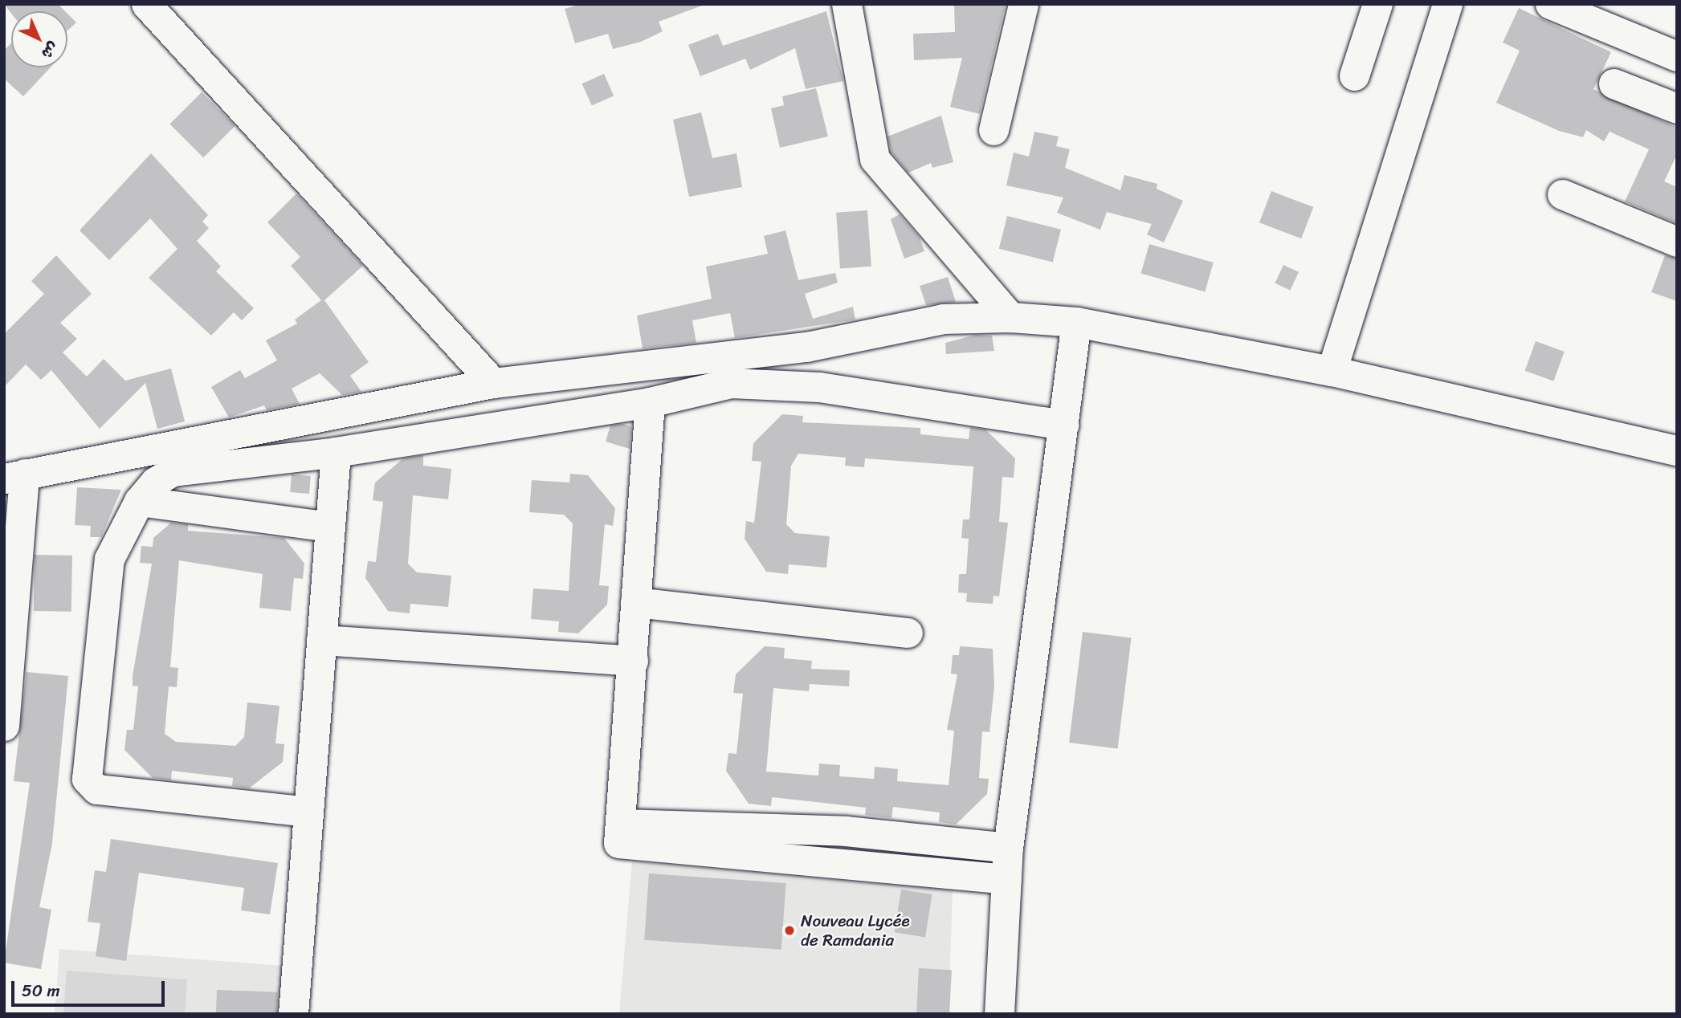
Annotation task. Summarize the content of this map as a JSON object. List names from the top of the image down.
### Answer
{
  "places": ["Nouveau Lycée de Ramdania"],
  "scale_bar": "50 m",
  "north": "bottom right"
}
